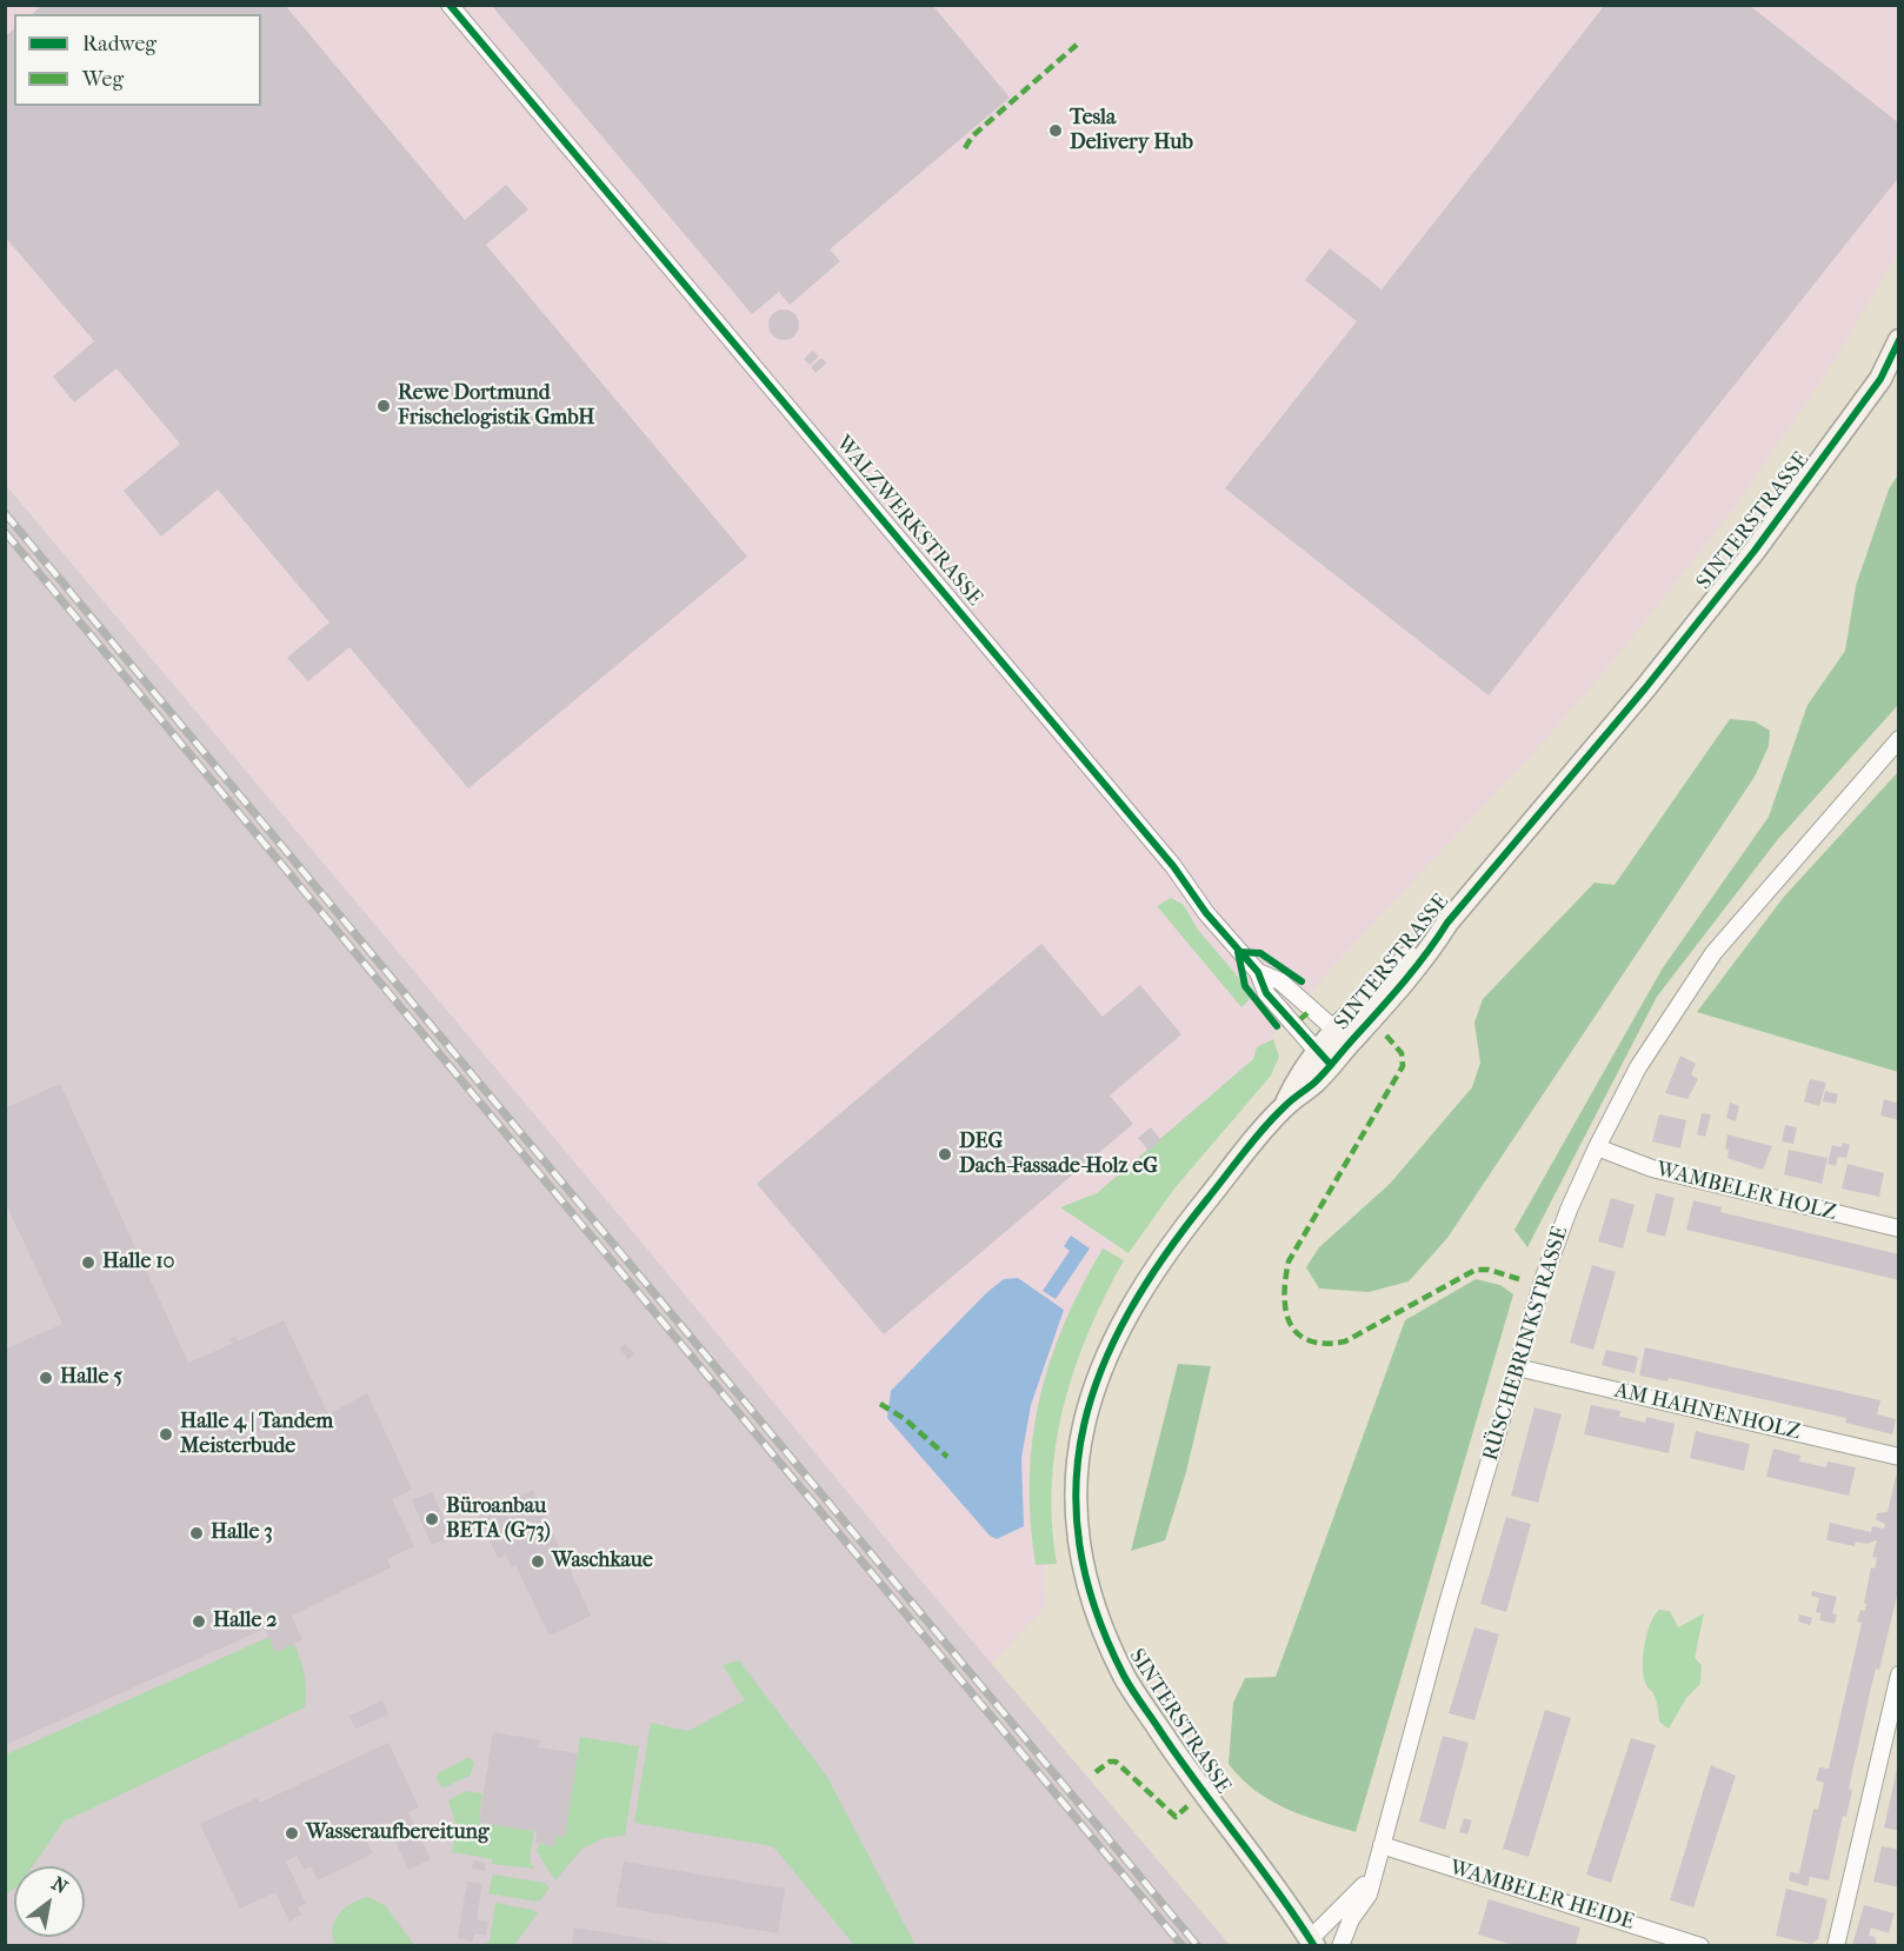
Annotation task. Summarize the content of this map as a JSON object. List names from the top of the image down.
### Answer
{
  "streets": {
    "street": [
      "WALZWERKSTRASSE",
      "SINTERSTRASSE",
      "WAMBELER HOLZ",
      "RÜSCHEBRINKSTRASSE",
      "AM HAHNENHOLZ",
      "WAMBELER HEIDE"
    ]
  },
  "crossings": [
    ["WALZWERKSTRASSE", "SINTERSTRASSE"],
    ["SINTERSTRASSE", "RÜSCHEBRINKSTRASSE"],
    ["WAMBELER HOLZ", "RÜSCHEBRINKSTRASSE"],
    ["RÜSCHEBRINKSTRASSE", "AM HAHNENHOLZ"],
    ["RÜSCHEBRINKSTRASSE", "WAMBELER HEIDE"]
  ],
  "places": [
    "Tesla Delivery Hub",
    "Rewe Dortmund Frischelogistik GmbH",
    "DEG Dach-Fassade-Holz eG",
    "Halle 10",
    "Halle 5",
    "Halle 4 | Tandem Meisterbude",
    "Büroanbau BETA (G73)",
    "Halle 3",
    "Waschkaue",
    "Halle 2",
    "Wasseraufbereitung"
  ],
  "legend": ["Radweg", "Weg"],
  "north": "top right"
}
